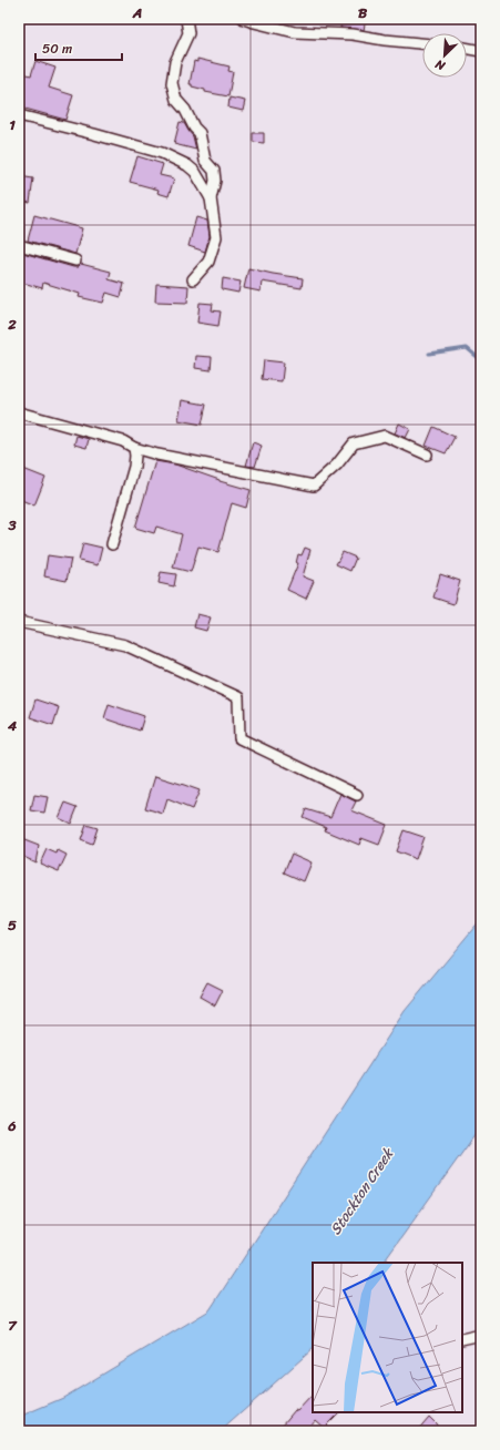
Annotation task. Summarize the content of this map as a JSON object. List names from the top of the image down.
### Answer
{
  "water": ["Stockton Creek"],
  "scale_bar": "50 m",
  "north": "bottom left",
  "grid": {
    "columns": ["A", "B"],
    "rows": [
      "1",
      "2",
      "3",
      "4",
      "5",
      "6",
      "7"
    ]
  }
}
